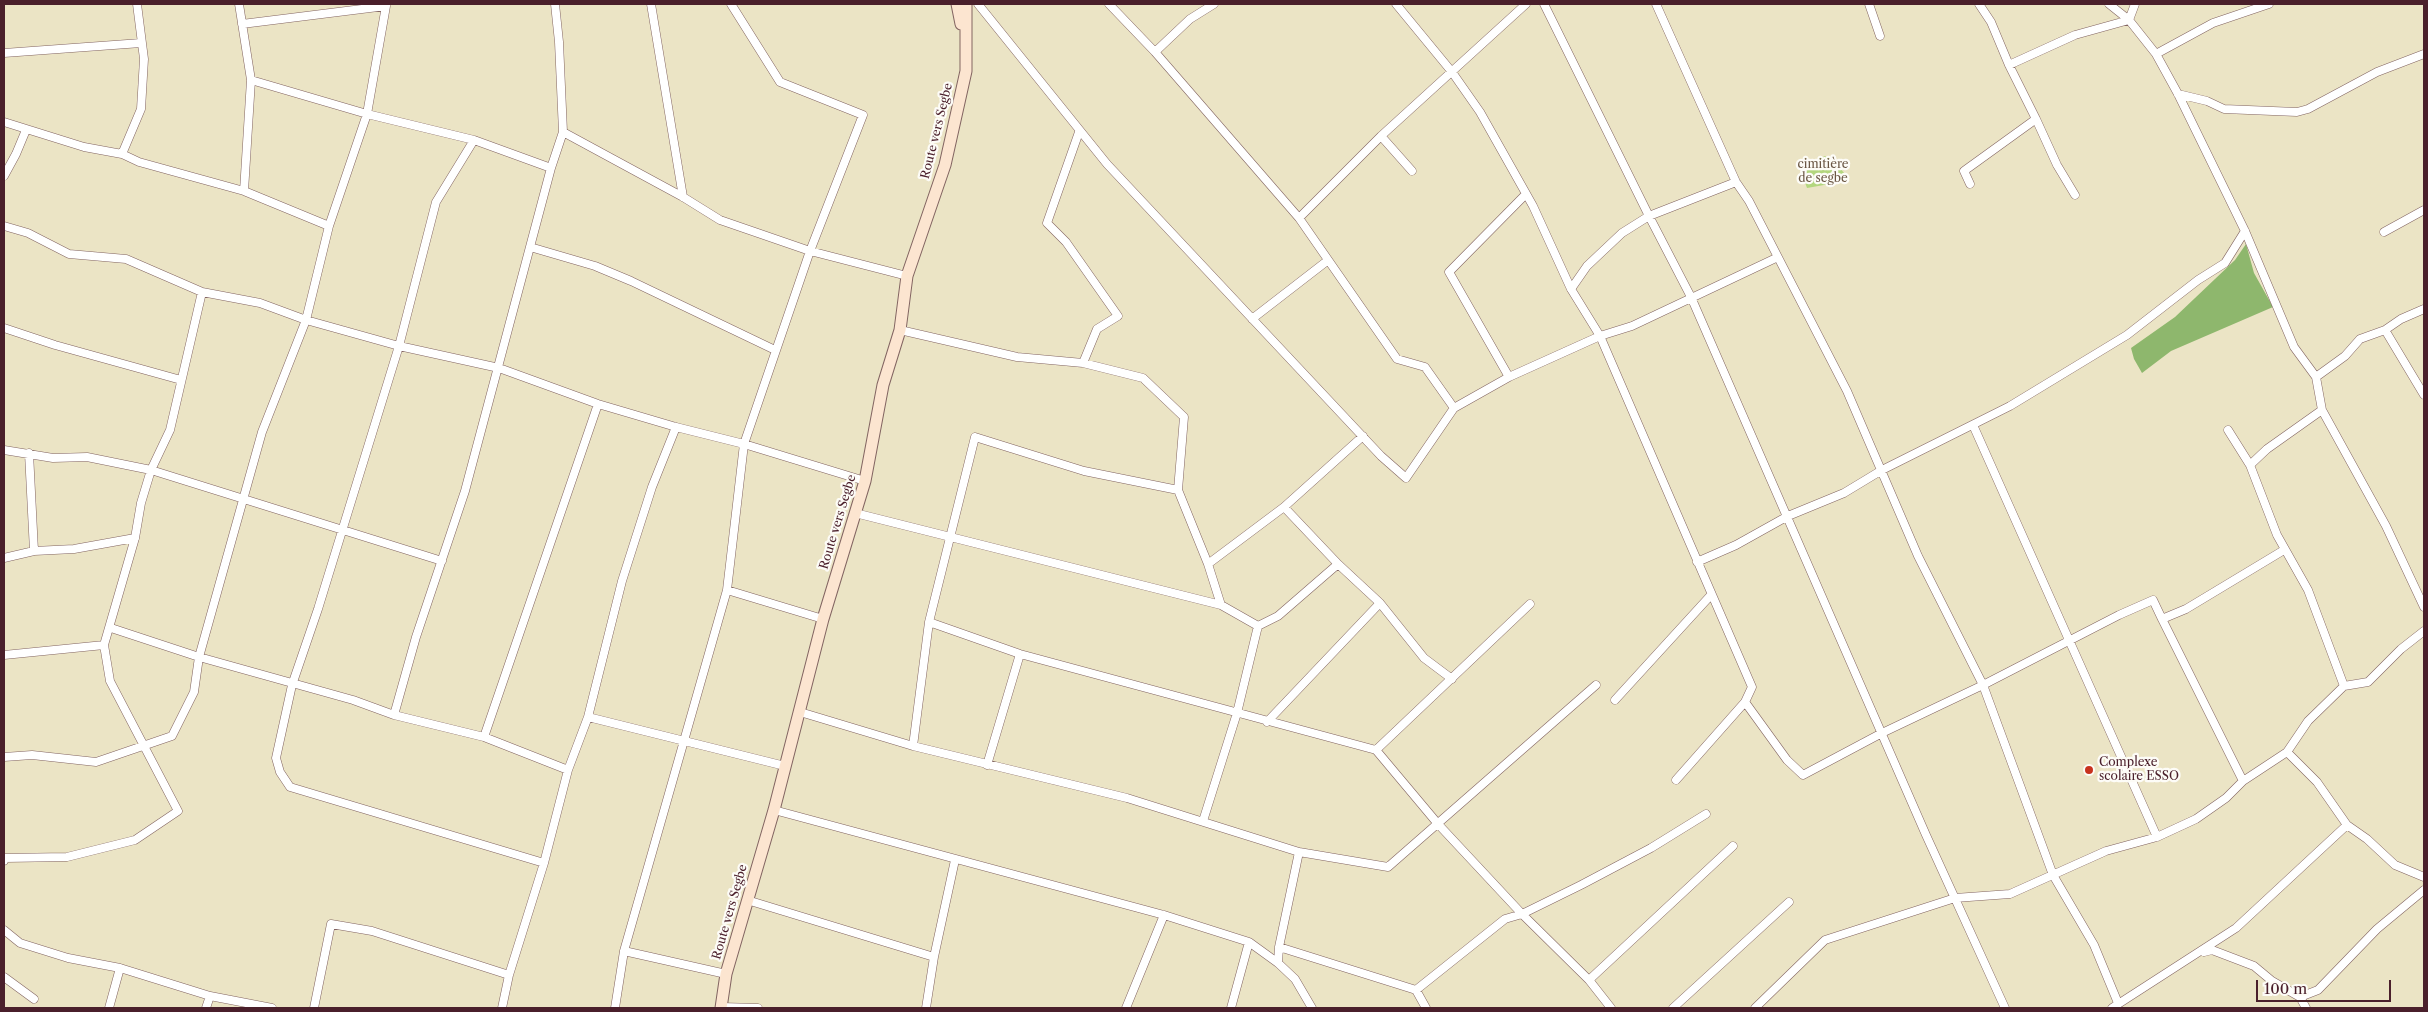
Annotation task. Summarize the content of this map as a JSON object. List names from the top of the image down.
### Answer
{
  "streets": {
    "main road": ["Route vers Segbe"]
  },
  "parks": ["cimitière de segbe"],
  "places": ["Complexe scolaire ESSO"],
  "scale_bar": "100 m"
}
